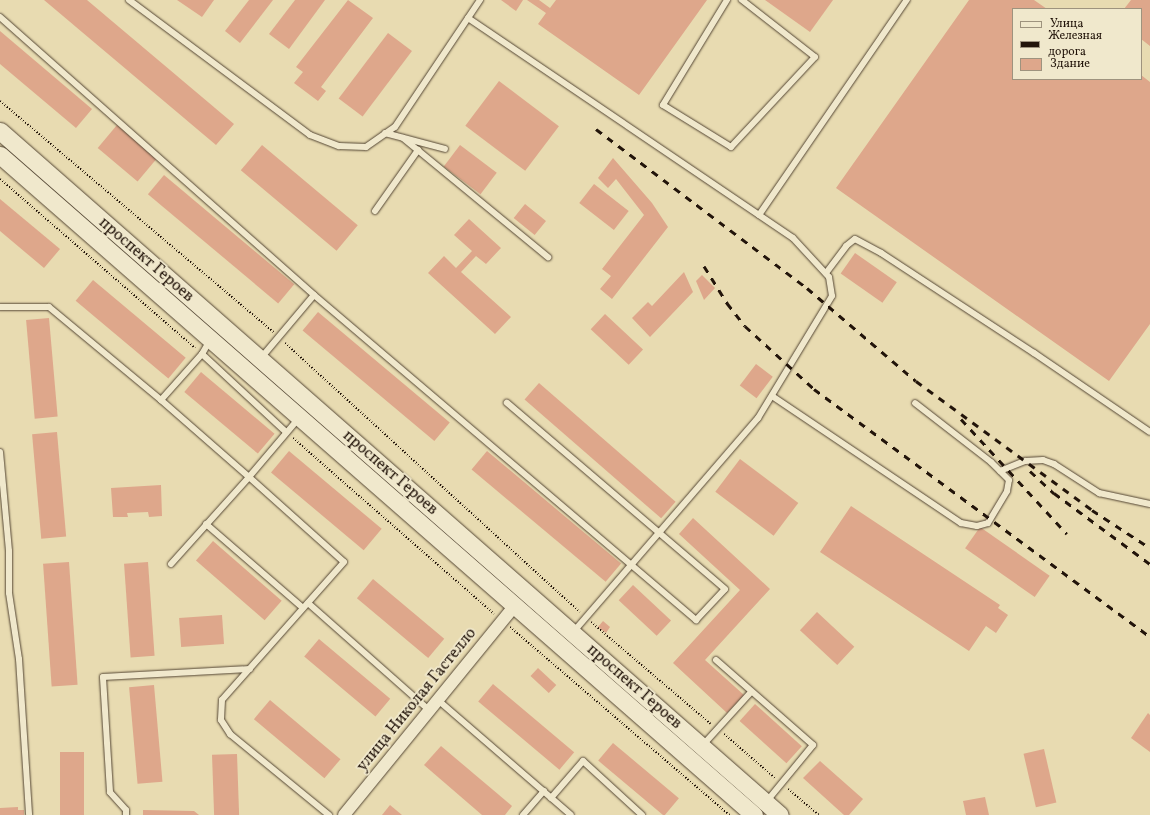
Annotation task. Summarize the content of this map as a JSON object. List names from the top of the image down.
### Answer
{
  "streets": {
    "main road": ["проспект Героев"],
    "street": ["улица Николая Гастелло"]
  },
  "crossings": [
    ["проспект Героев", "улица Николая Гастелло"]
  ],
  "legend": ["Улица", "Железная дорога", "Здание"]
}
